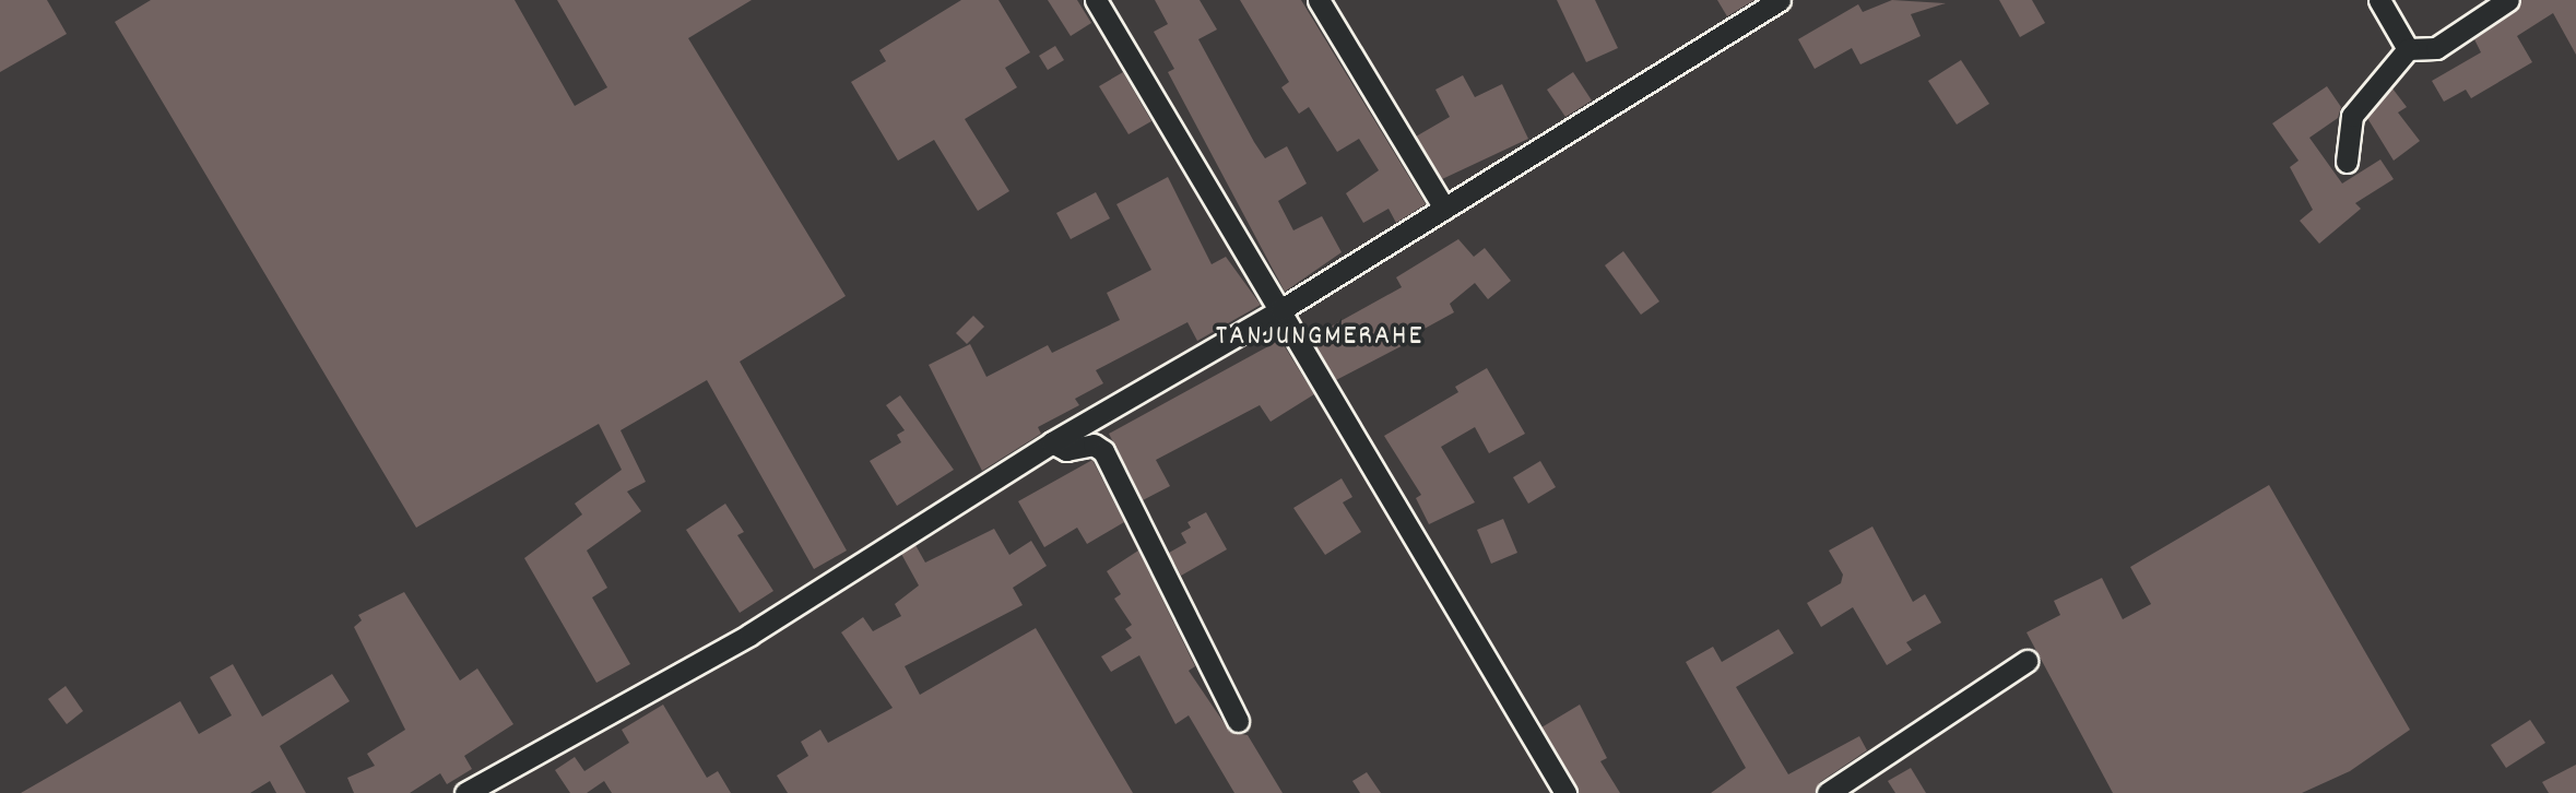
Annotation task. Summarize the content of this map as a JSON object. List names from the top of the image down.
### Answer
{
  "districts": ["TANJUNGMERAHE"]
}
